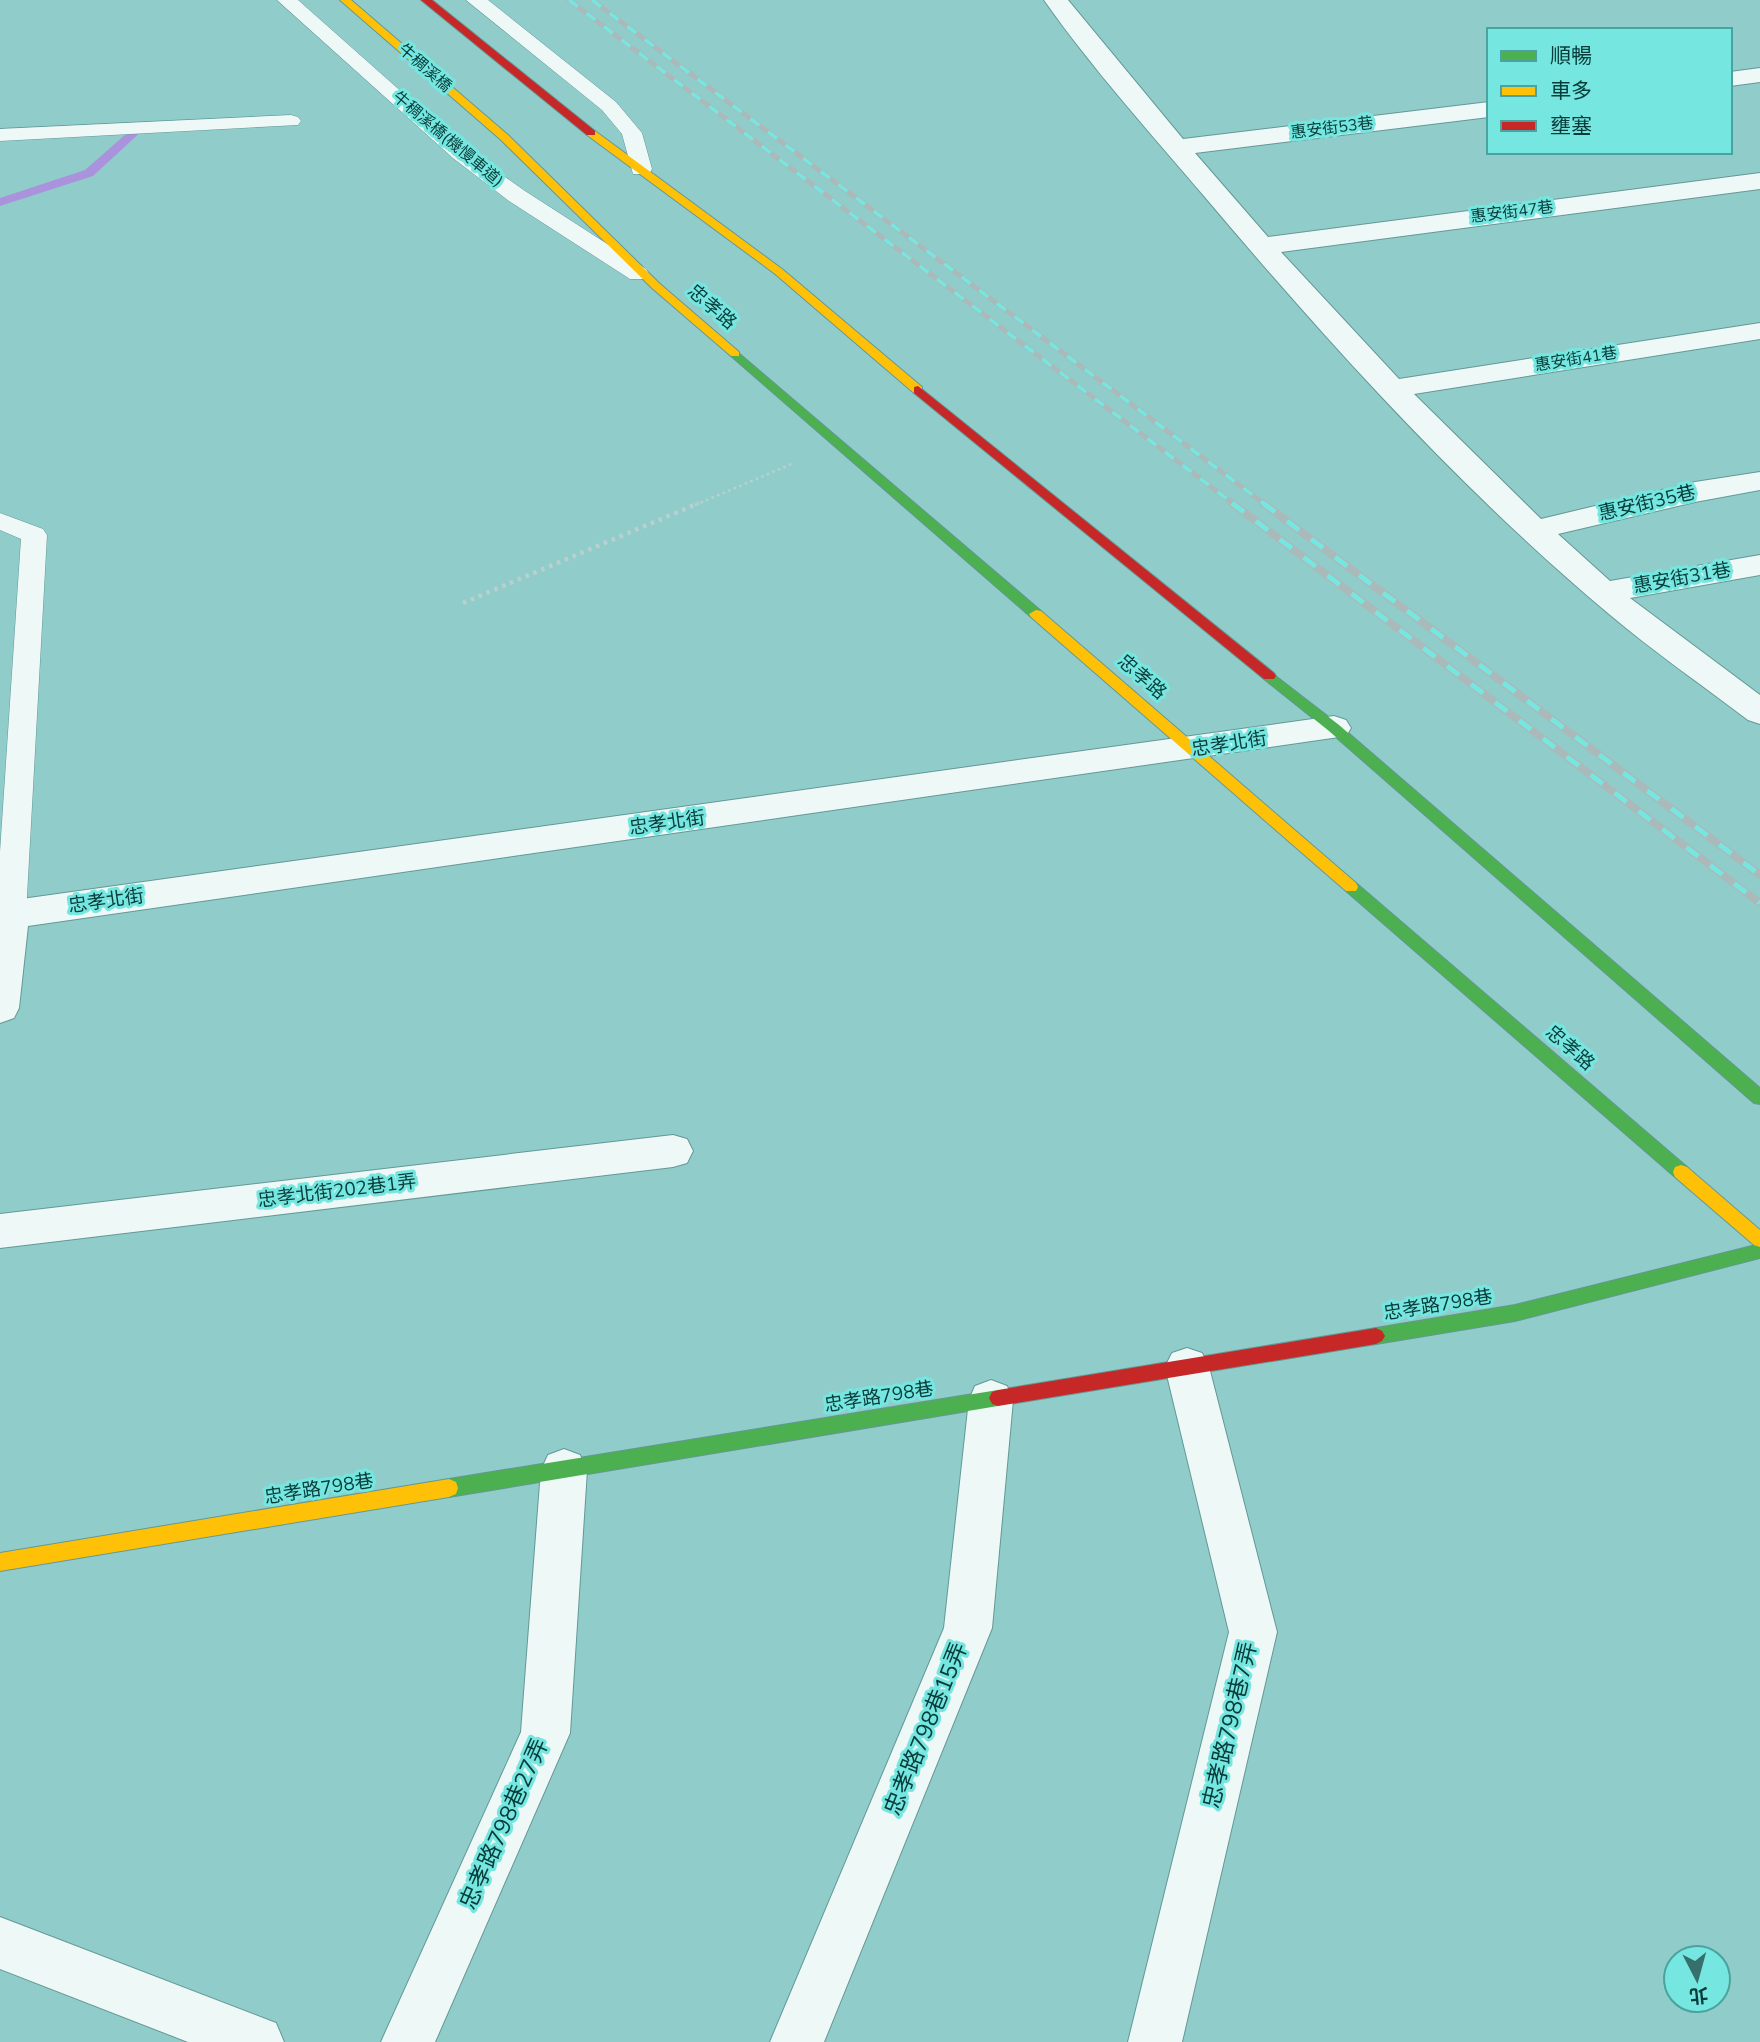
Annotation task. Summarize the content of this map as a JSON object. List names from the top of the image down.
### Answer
{
  "streets": {
    "main road": ["牛稠溪橋", "忠孝路", "忠孝路798巷"],
    "street": [
      "惠安街53巷",
      "惠安街47巷",
      "惠安街41巷",
      "惠安街35巷",
      "惠安街31巷",
      "忠孝北街",
      "忠孝北街202巷1弄",
      "忠孝路798巷7弄",
      "忠孝路798巷15弄",
      "忠孝路798巷27弄"
    ],
    "lane": ["牛稠溪橋(機慢車道)"]
  },
  "crossings": [
    ["牛稠溪橋", "忠孝路"],
    ["牛稠溪橋(機慢車道)", "忠孝路"],
    ["忠孝路", "忠孝北街"],
    ["忠孝路798巷", "忠孝路798巷7弄"],
    ["忠孝路798巷", "忠孝路798巷15弄"],
    ["忠孝路798巷", "忠孝路798巷27弄"]
  ],
  "legend": ["順暢", "車多", "壅塞"],
  "north": "bottom"
}
